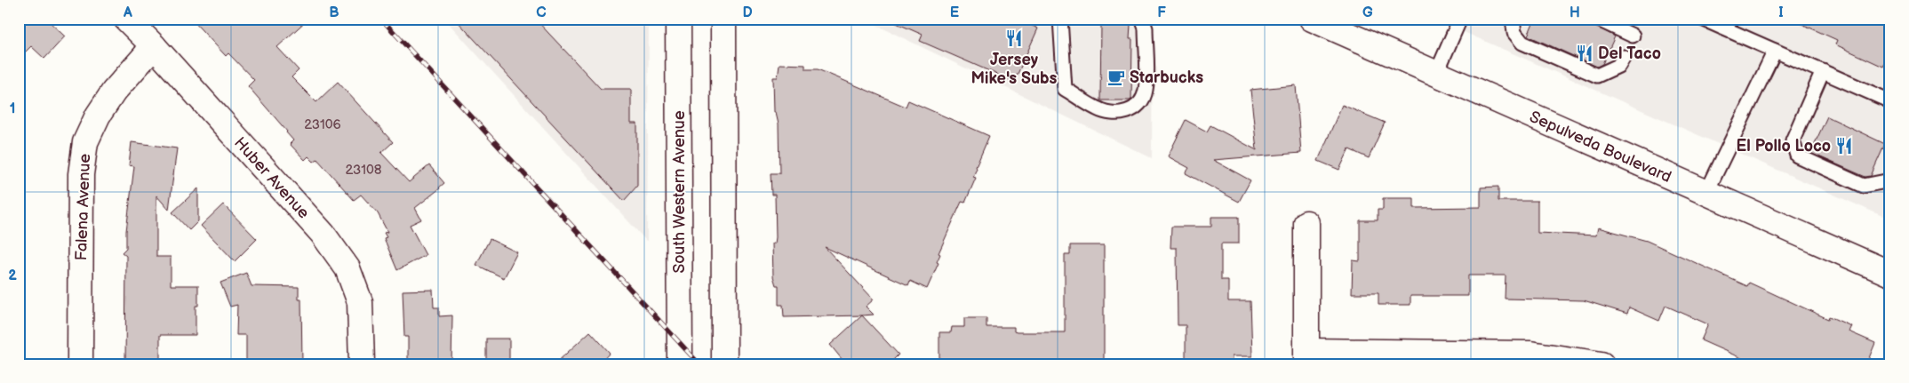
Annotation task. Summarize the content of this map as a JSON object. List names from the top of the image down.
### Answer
{
  "streets": {
    "main road": [
      "Sepulveda Boulevard",
      "Huber Avenue",
      "South Western Avenue",
      "Falena Avenue"
    ]
  },
  "crossings": [
    ["Huber Avenue", "Falena Avenue"]
  ],
  "places": {
    "restaurant": ["Jersey Mike's Subs", "Del Taco", "El Pollo Loco"],
    "cafe": ["Starbucks"]
  },
  "house_numbers": ["23106", "23108"],
  "grid": {
    "columns": [
      "A",
      "B",
      "C",
      "D",
      "E",
      "F",
      "G",
      "H",
      "I"
    ],
    "rows": ["1", "2"]
  }
}
